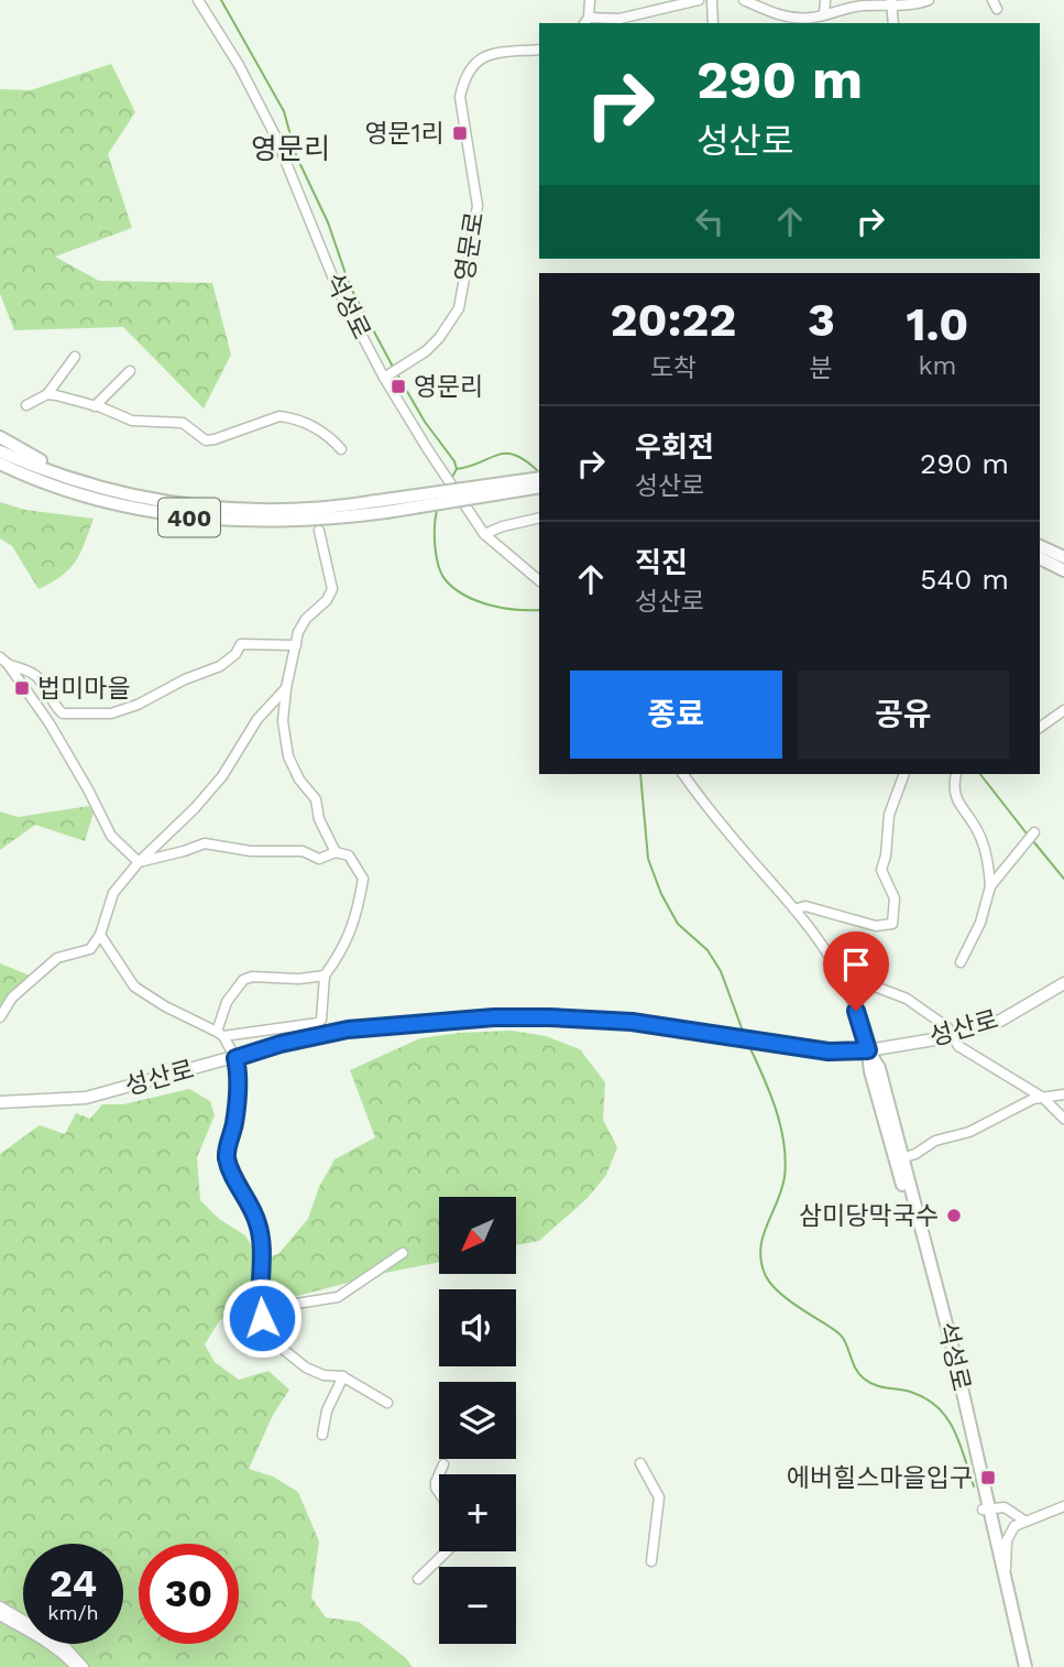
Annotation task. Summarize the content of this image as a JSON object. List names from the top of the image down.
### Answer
{
  "streets": {
    "highway": ["석성로", "400"],
    "main road": ["성산로"],
    "street": ["영문로"]
  },
  "crossings": [
    ["영문로", "석성로"],
    ["석성로", "성산로"]
  ],
  "districts": ["영문리"],
  "places": {
    "transit": [
      "영문1리",
      "영문리",
      "법미마을",
      "에버힐스마을입구"
    ],
    "other": ["삼미당막국수"]
  },
  "north": "bottom left",
  "page": {
    "turn": ["290 m", "성산로"],
    "eta": [
      "20:22",
      "도착",
      "3",
      "분",
      "1.0",
      "km"
    ],
    "list": [
      {
        "name": "우회전",
        "note": "성산로",
        "value": "290 m"
      },
      {
        "name": "직진",
        "note": "성산로",
        "value": "540 m"
      }
    ],
    "buttons": ["종료", "공유"],
    "map_buttons": ["+", "−"],
    "speed": "24 km/h",
    "limit": "30"
  }
}
